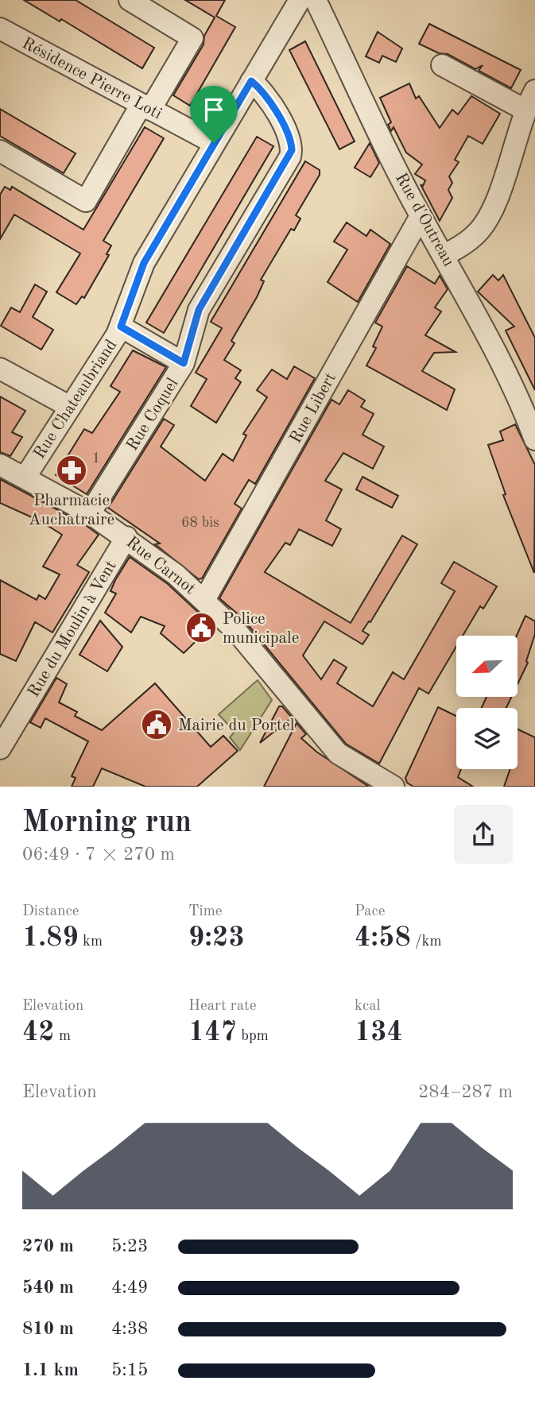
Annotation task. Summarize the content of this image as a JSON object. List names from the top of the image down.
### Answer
{
  "streets": {
    "street": [
      "Résidence Pierre Loti",
      "Rue d'Outreau",
      "Rue Chateaubriand",
      "Rue Libert",
      "Rue Coquel",
      "Rue Carnot",
      "Rue du Moulin à Vent"
    ]
  },
  "crossings": [
    ["Résidence Pierre Loti", "Rue Chateaubriand"],
    ["Rue d'Outreau", "Rue Libert"],
    ["Rue Chateaubriand", "Rue Coquel"],
    ["Rue Chateaubriand", "Rue Carnot"],
    ["Rue Libert", "Rue Carnot"],
    ["Rue Coquel", "Rue Carnot"],
    ["Rue Carnot", "Rue du Moulin à Vent"]
  ],
  "places": {
    "pharmacy": ["Pharmacie Auchatraire"],
    "public building": ["Police municipale", "Mairie du Portel"]
  },
  "house_numbers": ["1", "68 bis"],
  "north": "bottom left",
  "page": {
    "heading": ["Morning run", "06:49 · 7 × 270 m"],
    "stats": [
      ["Distance", "1.89 km"],
      ["Time", "9:23"],
      ["Pace", "4:58 /km"],
      ["Elevation", "42 m"],
      ["Heart rate", "147 bpm"],
      ["kcal", "134"]
    ],
    "chart": ["Elevation", "284–287 m"],
    "list": [
      {
        "name": "270 m",
        "note": "5:23"
      },
      {
        "name": "540 m",
        "note": "4:49"
      },
      {
        "name": "810 m",
        "note": "4:38"
      },
      {
        "name": "1.1 km",
        "note": "5:15"
      }
    ]
  }
}
